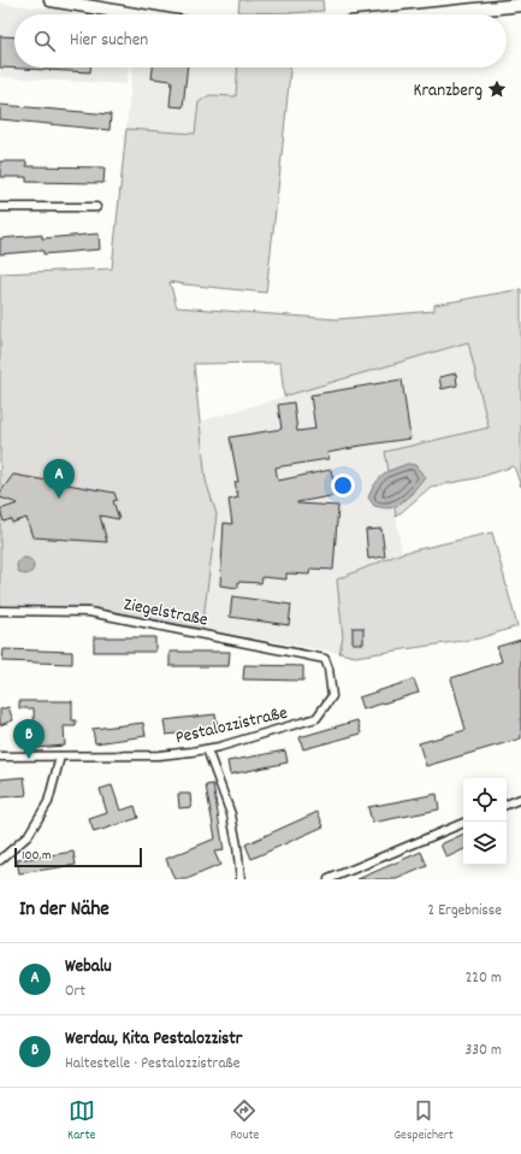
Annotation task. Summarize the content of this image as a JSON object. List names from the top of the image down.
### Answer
{
  "streets": {
    "street": ["Ziegelstraße", "Pestalozzistraße"]
  },
  "crossings": [
    ["Ziegelstraße", "Pestalozzistraße"]
  ],
  "places": {
    "place": ["Kranzberg"]
  },
  "scale_bar": "100 m",
  "page": {
    "search": "Hier suchen",
    "pins": ["A", "B"],
    "scale": "100 m",
    "heading": ["In der Nähe", "2 Ergebnisse"],
    "list": [
      {
        "mark": "A",
        "name": "Webalu",
        "note": "Ort",
        "value": "220 m"
      },
      {
        "mark": "B",
        "name": "Werdau, Kita Pestalozzistr",
        "note": "Haltestelle · Pestalozzistraße",
        "value": "330 m"
      }
    ],
    "nav": ["Karte", "Route", "Gespeichert"]
  }
}
